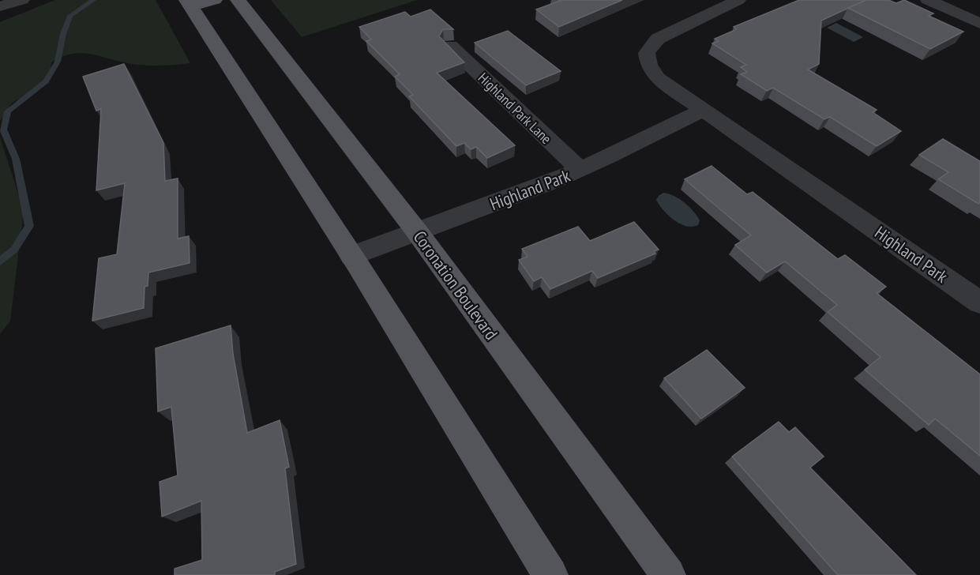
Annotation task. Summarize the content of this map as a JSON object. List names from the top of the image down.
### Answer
{
  "streets": {
    "main road": ["Coronation Boulevard"],
    "street": ["Highland Park Lane", "Highland Park"]
  },
  "crossings": [
    ["Highland Park Lane", "Highland Park"],
    ["Highland Park", "Coronation Boulevard"]
  ]
}
